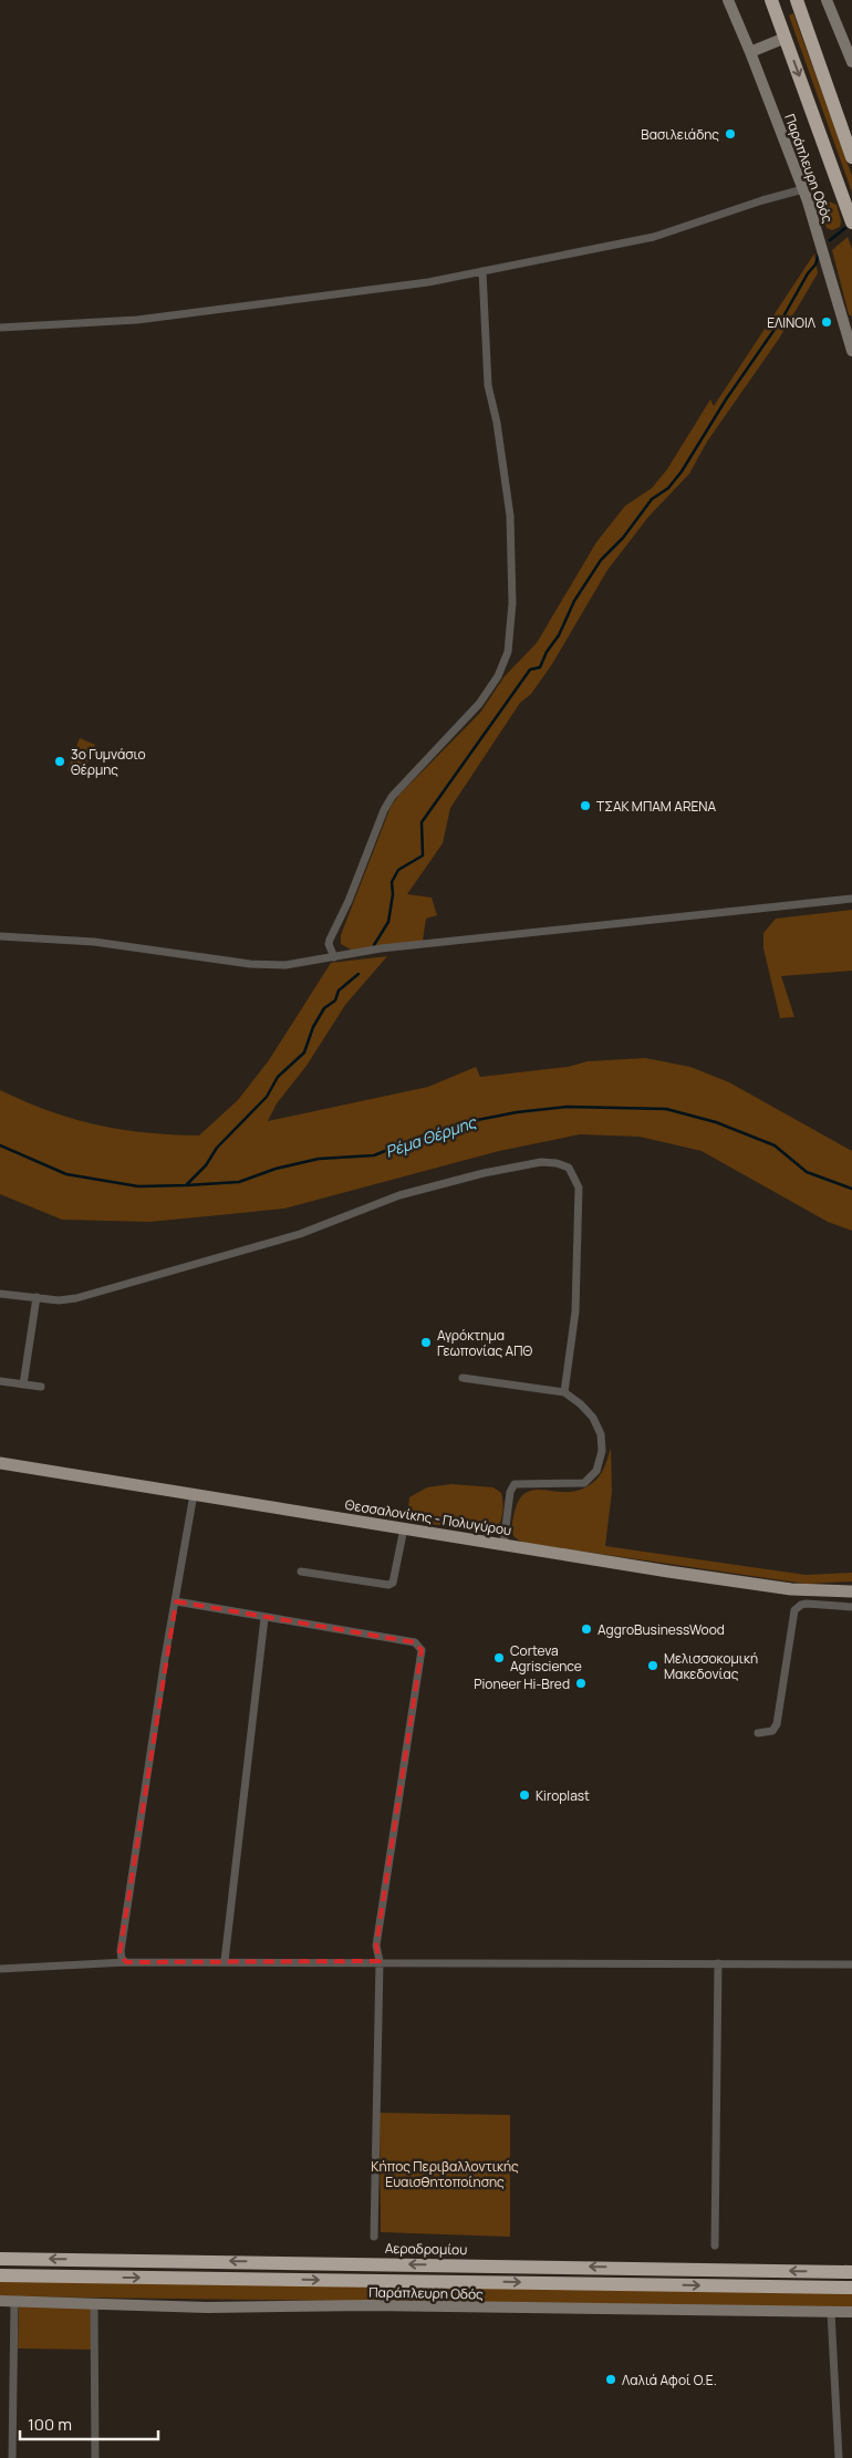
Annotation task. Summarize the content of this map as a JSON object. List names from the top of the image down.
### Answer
{
  "streets": {
    "highway": ["Αεροδρομίου"],
    "main road": ["Θεσσαλονίκης - Πολυγύρου"],
    "street": ["Παράπλευρη Οδός"]
  },
  "water": ["Ρέμα Θέρμης"],
  "parks": ["Κήπος Περιβαλλοντικής Ευαισθητοποίησης"],
  "places": [
    "Βασιλειάδης",
    "ΕΛΙΝΟΙΛ",
    "3ο Γυμνάσιο Θέρμης",
    "ΤΣΑΚ ΜΠΑΜ ARENA",
    "Αγρόκτημα Γεωπονίας ΑΠΘ",
    "AggroBusinessWood",
    "Corteva Agriscience",
    "Μελισσοκομική Μακεδονίας",
    "Pioneer Hi-Bred",
    "Kiroplast",
    "Λαλιά Αφοί Ο.Ε."
  ],
  "scale_bar": "100 m"
}
